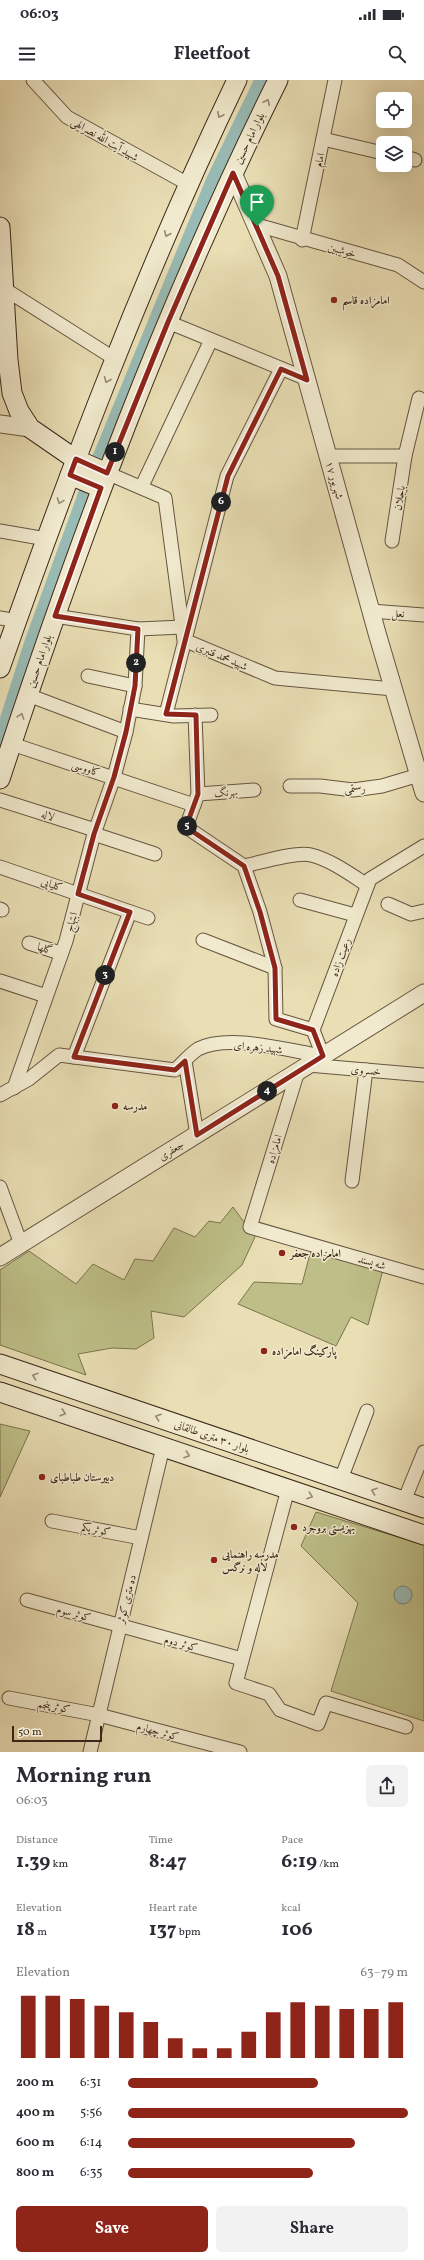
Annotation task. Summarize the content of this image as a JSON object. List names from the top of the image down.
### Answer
{
  "streets": {
    "main road": ["بلوار امام حسین", "بلوار ۳۰ متری طالقانی"],
    "street": [
      "شهید آیت الله نصرالهی",
      "امام",
      "خوشبین",
      "۱۷ شهریور",
      "باجلان",
      "نعل",
      "شهید محمد قنبری",
      "کاووسی",
      "رستمی",
      "بهرنگ",
      "لاله",
      "کلیایی",
      "ابتهاج",
      "گلها",
      "رعیت زاده",
      "شهید زهره ای",
      "خسروی",
      "امامزاده",
      "جعفری",
      "شه پسند",
      "کوثر یکم",
      "ده متری کوثر",
      "کوثر سوم",
      "کوثر دوم",
      "کوثر پنجم",
      "کوثر چهارم"
    ]
  },
  "crossings": [
    ["بلوار امام حسین", "۱۷ شهریور"],
    ["بلوار امام حسین", "کاووسی"],
    ["امام", "خوشبین"],
    ["خوشبین", "۱۷ شهریور"],
    ["۱۷ شهریور", "نعل"],
    ["۱۷ شهریور", "شهید محمد قنبری"],
    ["۱۷ شهریور", "رستمی"],
    ["کاووسی", "بهرنگ"],
    ["کاووسی", "ابتهاج"],
    ["لاله", "ابتهاج"],
    ["کلیایی", "ابتهاج"],
    ["ابتهاج", "گلها"],
    ["ابتهاج", "شهید زهره ای"],
    ["شهید زهره ای", "جعفری"],
    ["خسروی", "امامزاده"],
    ["خسروی", "جعفری"],
    ["امامزاده", "جعفری"],
    ["امامزاده", "شه پسند"],
    ["کوثر یکم", "ده متری کوثر"],
    ["ده متری کوثر", "کوثر سوم"],
    ["ده متری کوثر", "کوثر دوم"],
    ["ده متری کوثر", "کوثر پنجم"],
    ["ده متری کوثر", "کوثر چهارم"],
    ["کوثر سوم", "کوثر دوم"],
    ["کوثر پنجم", "کوثر چهارم"]
  ],
  "places": [
    "امامزاده قاسم",
    "مدرسه",
    "امامزاده جعفر",
    "پارکینگ امامزاده",
    "دبیرستان طباطبای",
    "بهزیستی بروجرد",
    "مدرسه راهنمایی لاله و نرگس"
  ],
  "scale_bar": "50 m",
  "page": {
    "status": "06:03",
    "header": "Fleetfoot",
    "pins": [
      "1",
      "6",
      "2",
      "5",
      "3",
      "4"
    ],
    "scale": "50 m",
    "heading": ["Morning run", "06:03"],
    "stats": [
      ["Distance", "1.39 km"],
      ["Time", "8:47"],
      ["Pace", "6:19 /km"],
      ["Elevation", "18 m"],
      ["Heart rate", "137 bpm"],
      ["kcal", "106"]
    ],
    "chart": ["Elevation", "63–79 m"],
    "list": [
      {
        "name": "200 m",
        "note": "6:31"
      },
      {
        "name": "400 m",
        "note": "5:56"
      },
      {
        "name": "600 m",
        "note": "6:14"
      },
      {
        "name": "800 m",
        "note": "6:35"
      }
    ],
    "buttons": ["Save", "Share"]
  }
}
